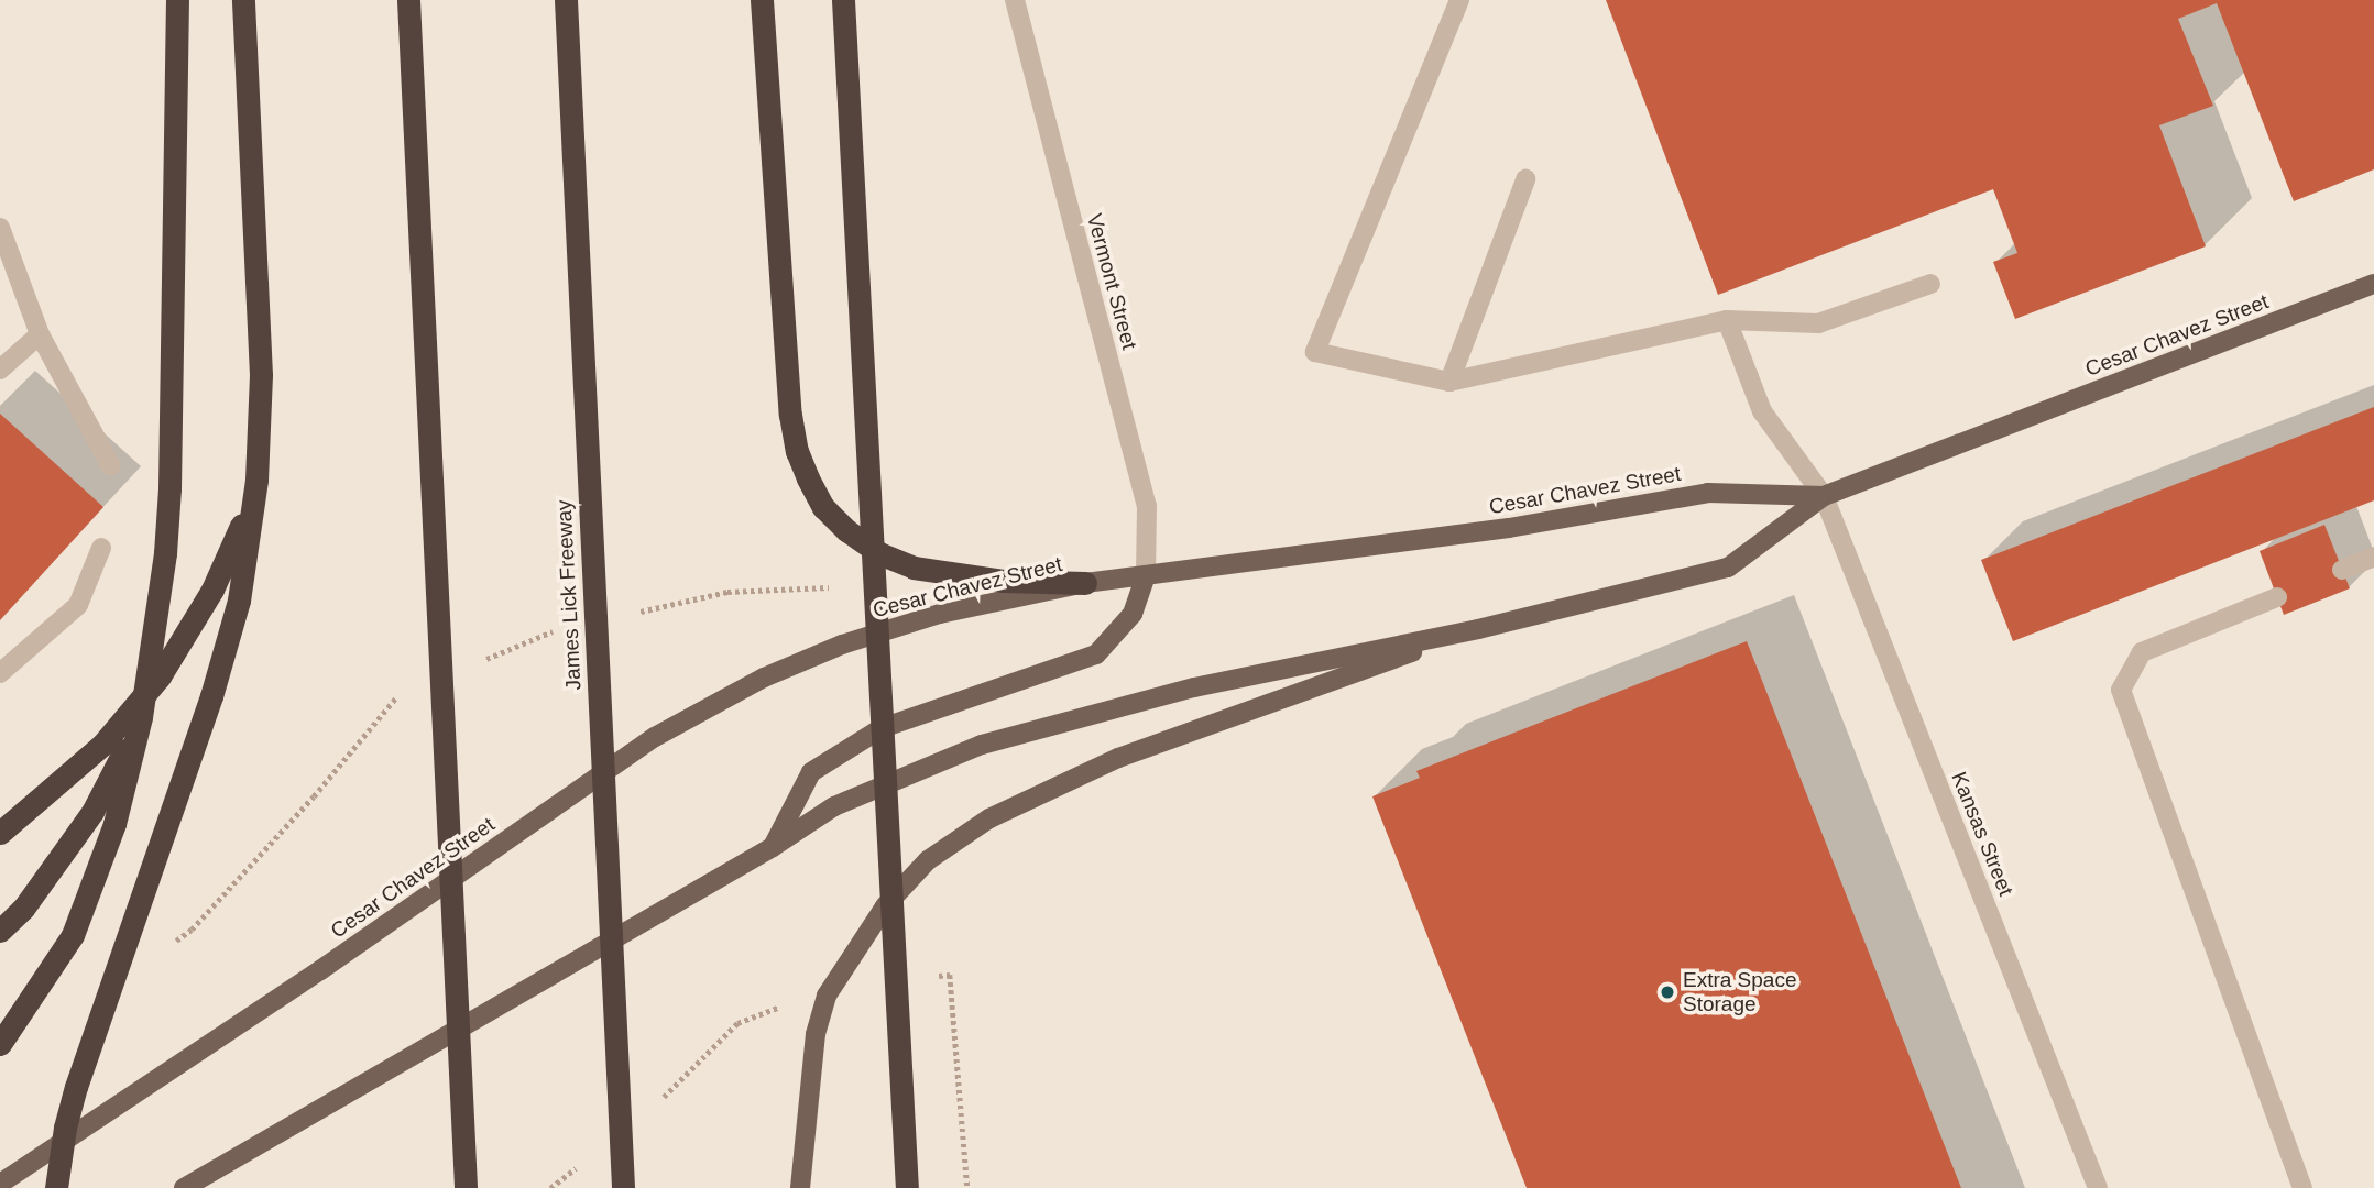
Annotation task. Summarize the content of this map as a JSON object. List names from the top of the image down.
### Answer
{
  "streets": {
    "highway": ["James Lick Freeway"],
    "main road": ["Cesar Chavez Street"],
    "street": ["Vermont Street", "Kansas Street"]
  },
  "crossings": [
    ["Vermont Street", "Cesar Chavez Street"],
    ["Cesar Chavez Street", "Kansas Street"]
  ],
  "places": ["Extra Space Storage"]
}
